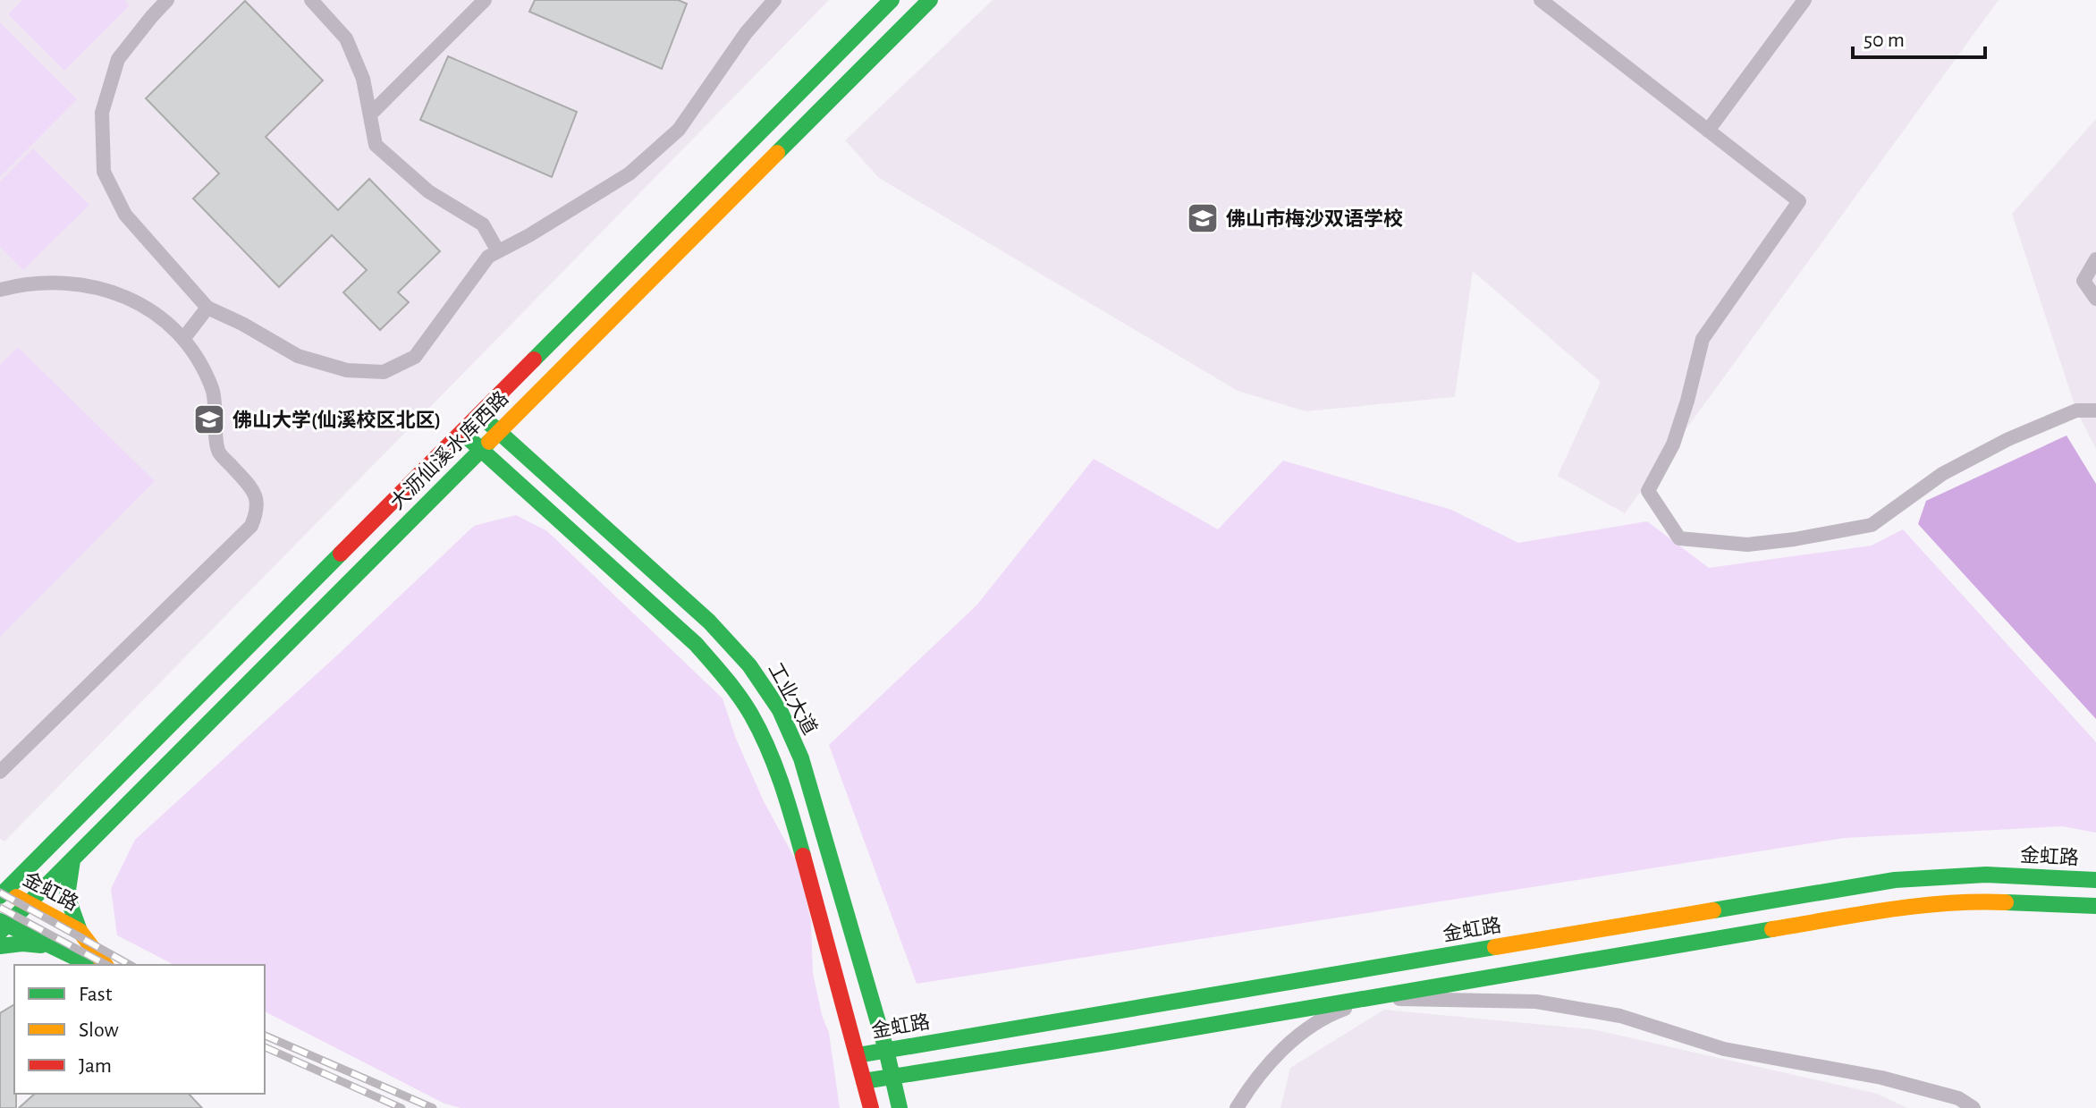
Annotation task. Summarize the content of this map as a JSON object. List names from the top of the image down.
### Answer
{
  "streets": {
    "street": ["大沥仙溪水库西路", "工业大道", "金虹路"]
  },
  "crossings": [
    ["大沥仙溪水库西路", "工业大道"],
    ["大沥仙溪水库西路", "金虹路"],
    ["工业大道", "金虹路"]
  ],
  "places": {
    "school or university": ["佛山市梅沙双语学校", "佛山大学(仙溪校区北区)"]
  },
  "legend": ["Fast", "Slow", "Jam"],
  "scale_bar": "50 m"
}
